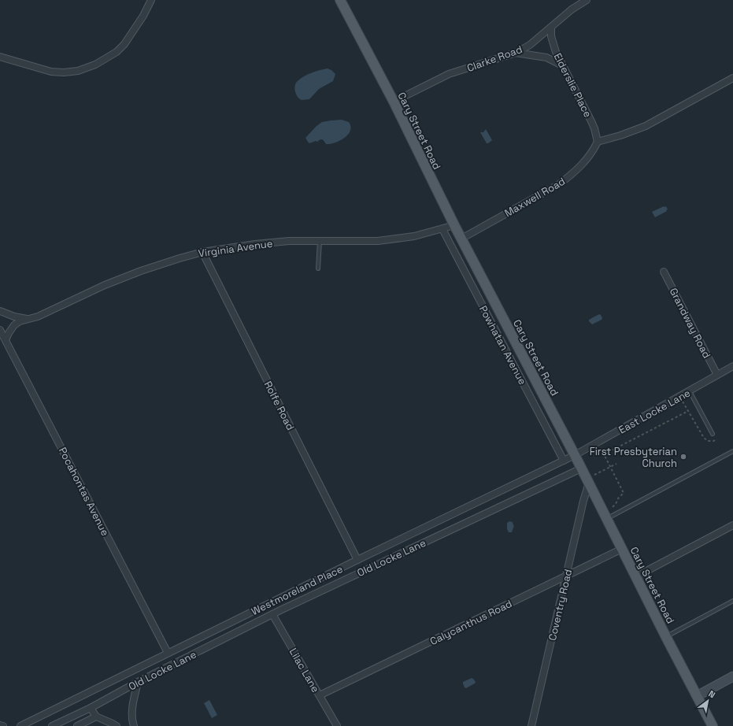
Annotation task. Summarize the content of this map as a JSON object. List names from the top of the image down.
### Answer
{
  "streets": {
    "main road": ["Cary Street Road"],
    "street": [
      "Clarke Road",
      "Elderslie Place",
      "Maxwell Road",
      "Virginia Avenue",
      "Grandway Road",
      "Powhatan Avenue",
      "Rolfe Road",
      "East Locke Lane",
      "Pocahontas Avenue",
      "Old Locke Lane",
      "Westmoreland Place",
      "Coventry Road",
      "Calycanthus Road",
      "Lilac Lane"
    ]
  },
  "crossings": [
    ["Clarke Road", "Elderslie Place"],
    ["Clarke Road", "Cary Street Road"],
    ["Elderslie Place", "Maxwell Road"],
    ["Cary Street Road", "Maxwell Road"],
    ["Cary Street Road", "Virginia Avenue"],
    ["Cary Street Road", "East Locke Lane"],
    ["Cary Street Road", "Old Locke Lane"],
    ["Cary Street Road", "Westmoreland Place"],
    ["Cary Street Road", "Coventry Road"],
    ["Cary Street Road", "Calycanthus Road"],
    ["Virginia Avenue", "Powhatan Avenue"],
    ["Virginia Avenue", "Rolfe Road"],
    ["Virginia Avenue", "Pocahontas Avenue"],
    ["Grandway Road", "East Locke Lane"],
    ["Powhatan Avenue", "Westmoreland Place"],
    ["Rolfe Road", "Westmoreland Place"],
    ["East Locke Lane", "Westmoreland Place"],
    ["Pocahontas Avenue", "Westmoreland Place"],
    ["Old Locke Lane", "Lilac Lane"],
    ["Coventry Road", "Calycanthus Road"],
    ["Calycanthus Road", "Lilac Lane"]
  ],
  "places": ["First Presbyterian Church"],
  "north": "top right"
}
